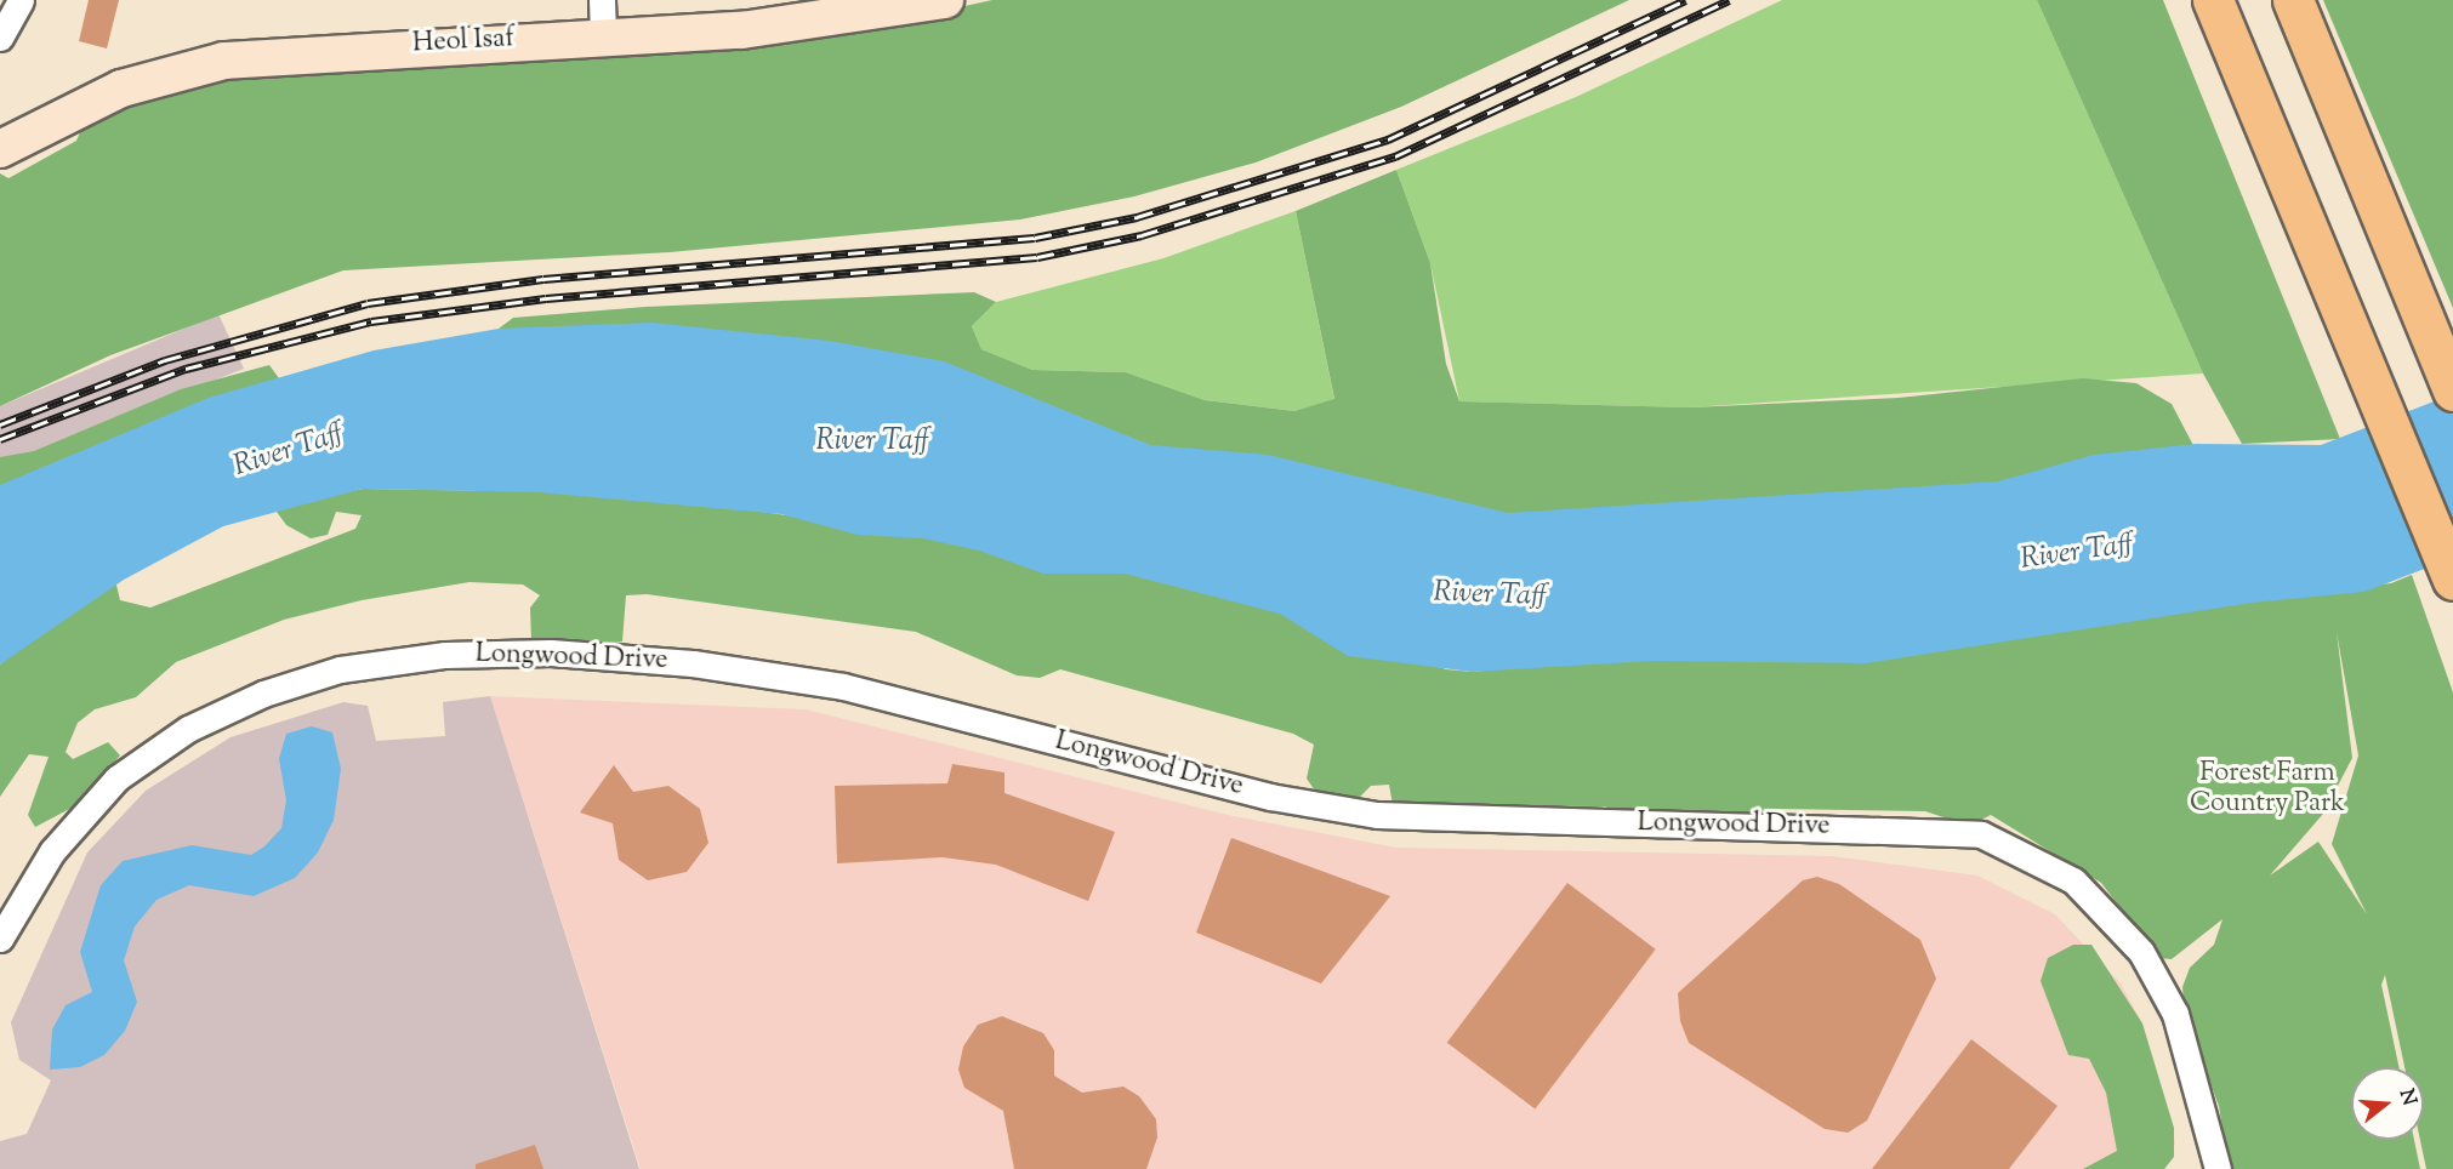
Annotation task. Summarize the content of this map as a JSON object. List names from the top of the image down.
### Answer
{
  "streets": {
    "main road": ["Heol Isaf"],
    "street": ["Longwood Drive"]
  },
  "water": ["River Taff"],
  "parks": ["Forest Farm Country Park"],
  "north": "right"
}
